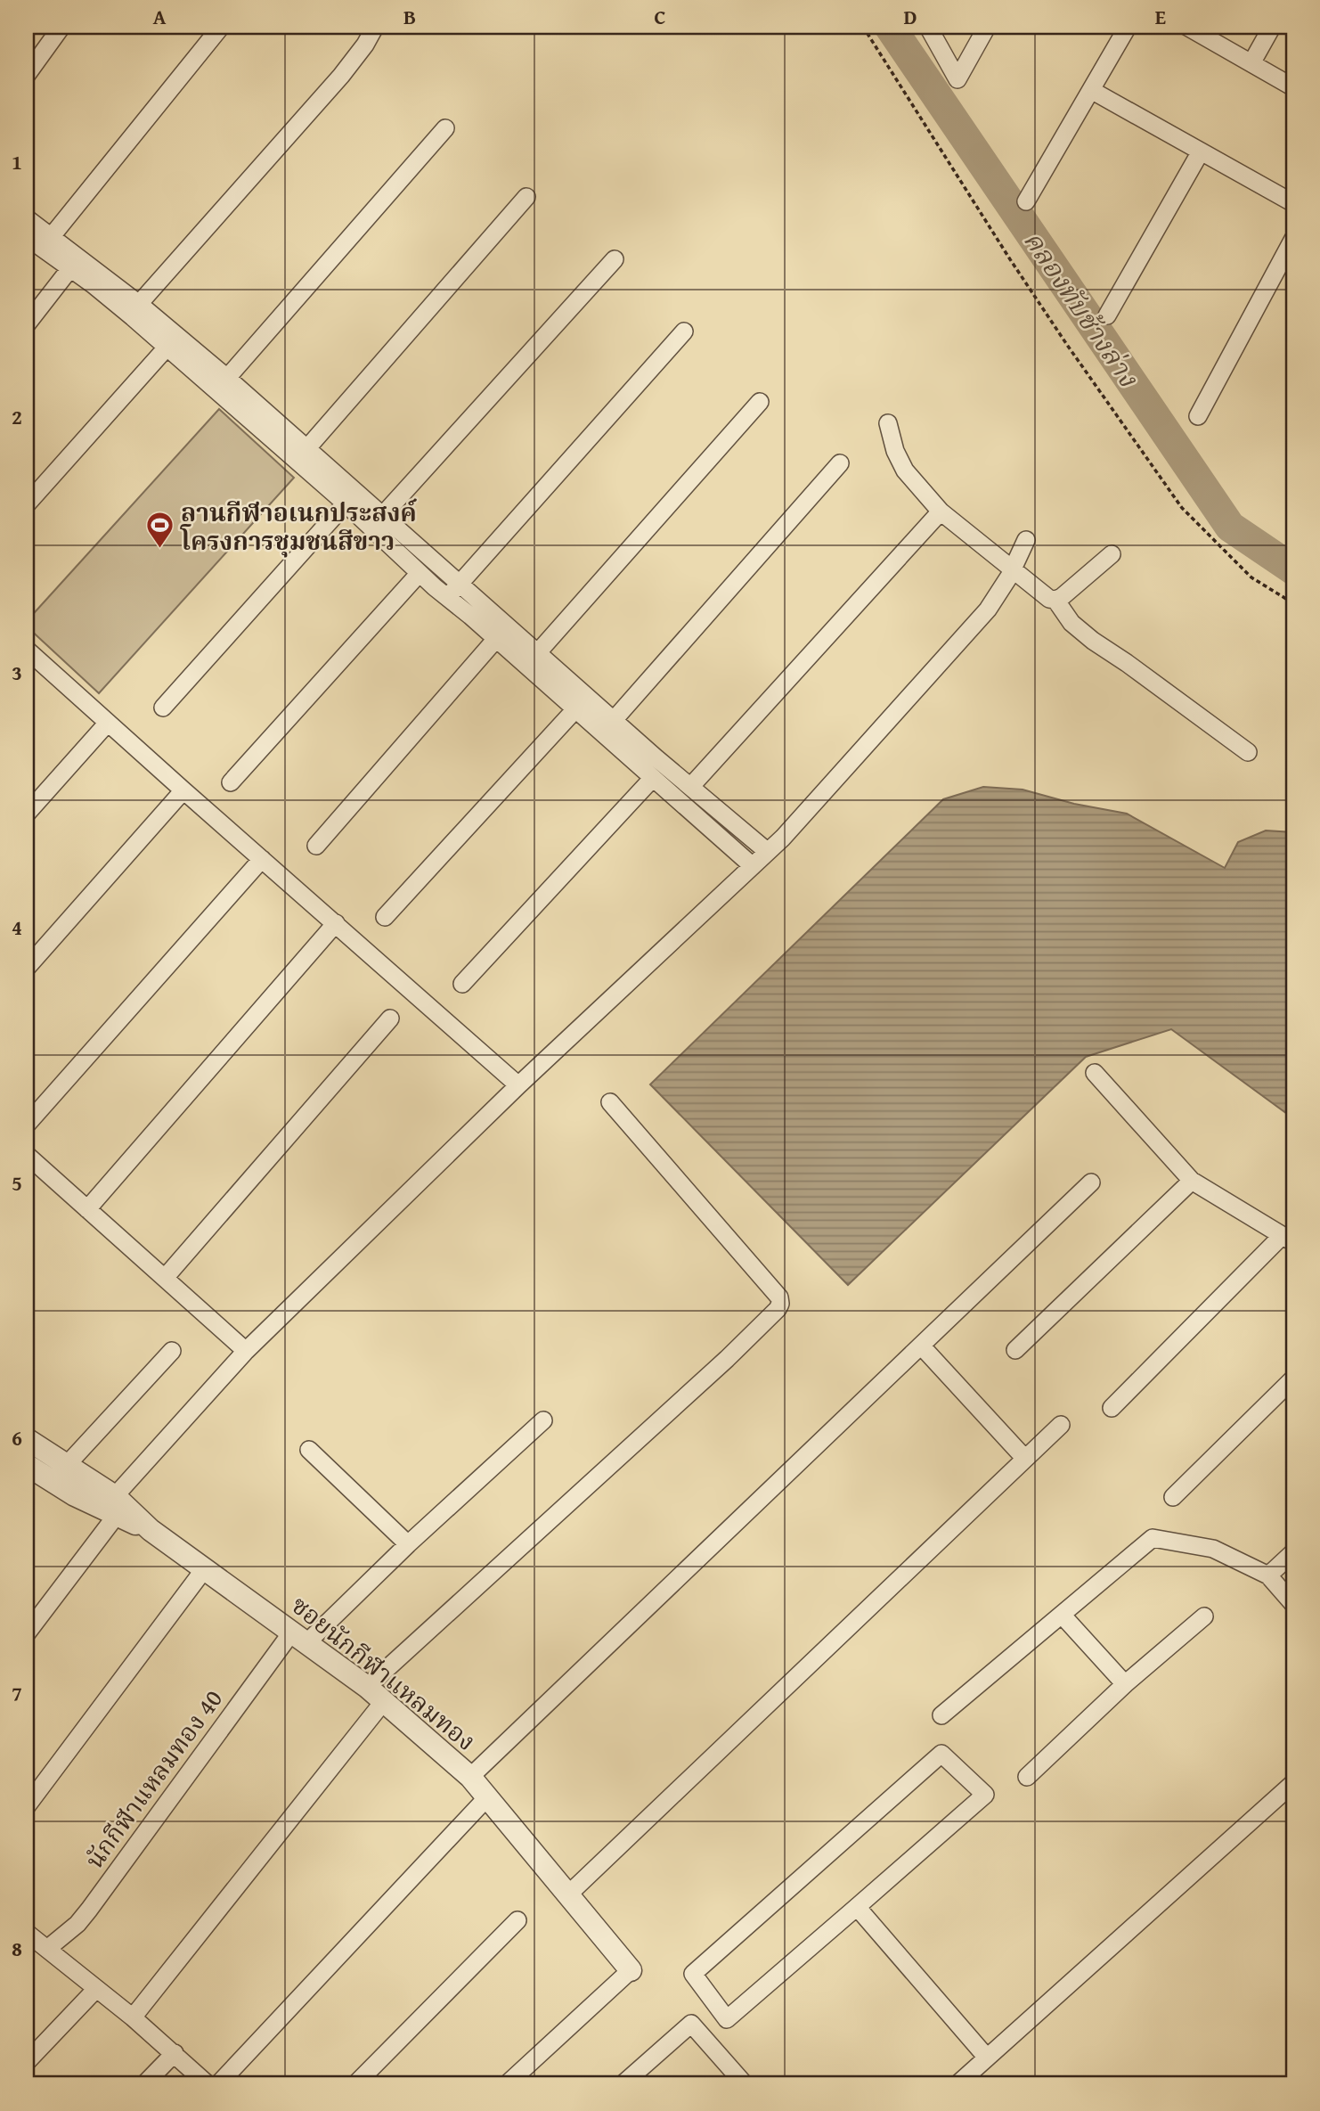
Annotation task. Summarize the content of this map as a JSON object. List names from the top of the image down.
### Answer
{
  "streets": {
    "street": ["ซอยนักกีฬาแหลมทอง", "นักกีฬาแหลมทอง 40"]
  },
  "crossings": [
    ["ซอยนักกีฬาแหลมทอง", "นักกีฬาแหลมทอง 40"]
  ],
  "water": ["คลองทับช้างล่าง"],
  "places": {
    "sports": ["ลานกีฬาอเนกประสงค์ โครงการชุมชนสีขาว"]
  },
  "grid": {
    "columns": [
      "A",
      "B",
      "C",
      "D",
      "E"
    ],
    "rows": [
      "1",
      "2",
      "3",
      "4",
      "5",
      "6",
      "7",
      "8"
    ]
  }
}
